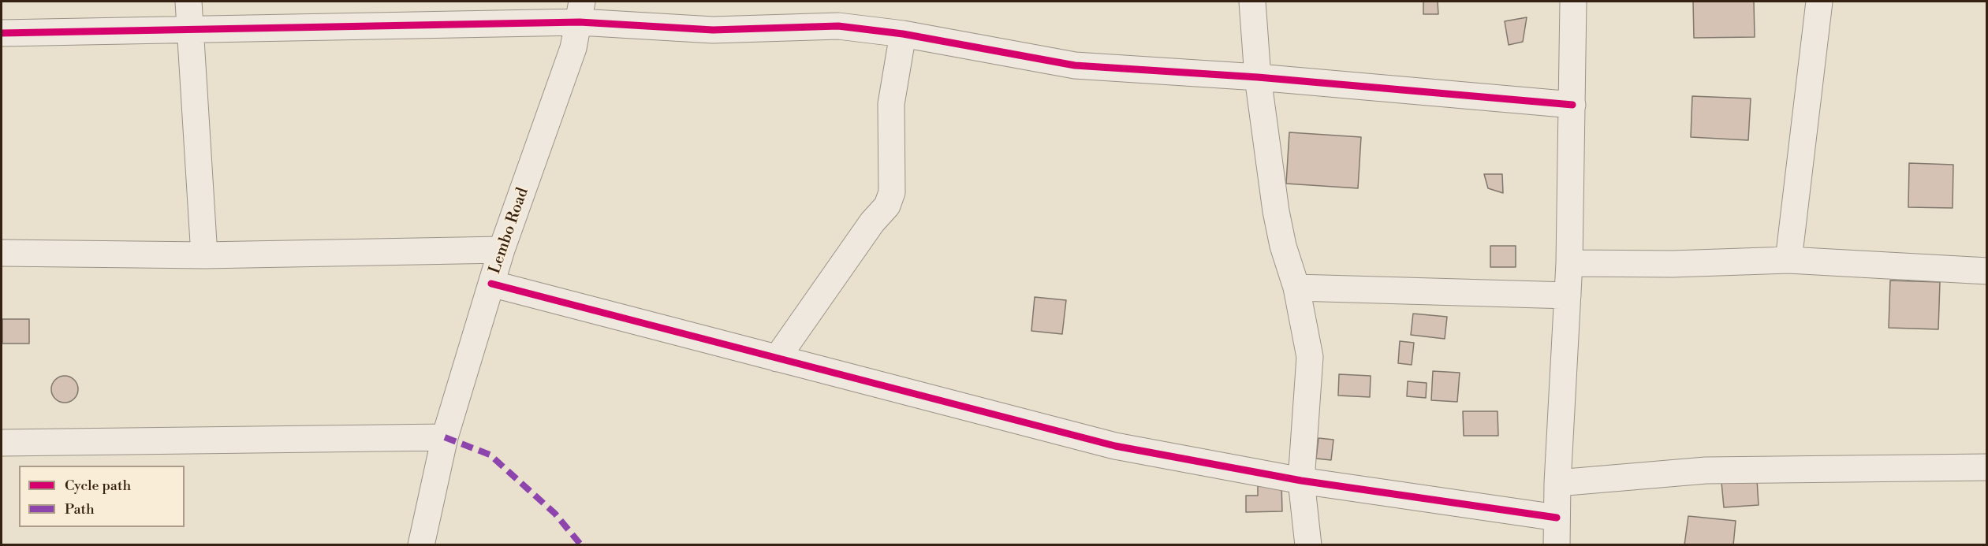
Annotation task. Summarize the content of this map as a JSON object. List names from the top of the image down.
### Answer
{
  "streets": {
    "street": ["Lembo Road"]
  },
  "legend": ["Cycle path", "Path"]
}
